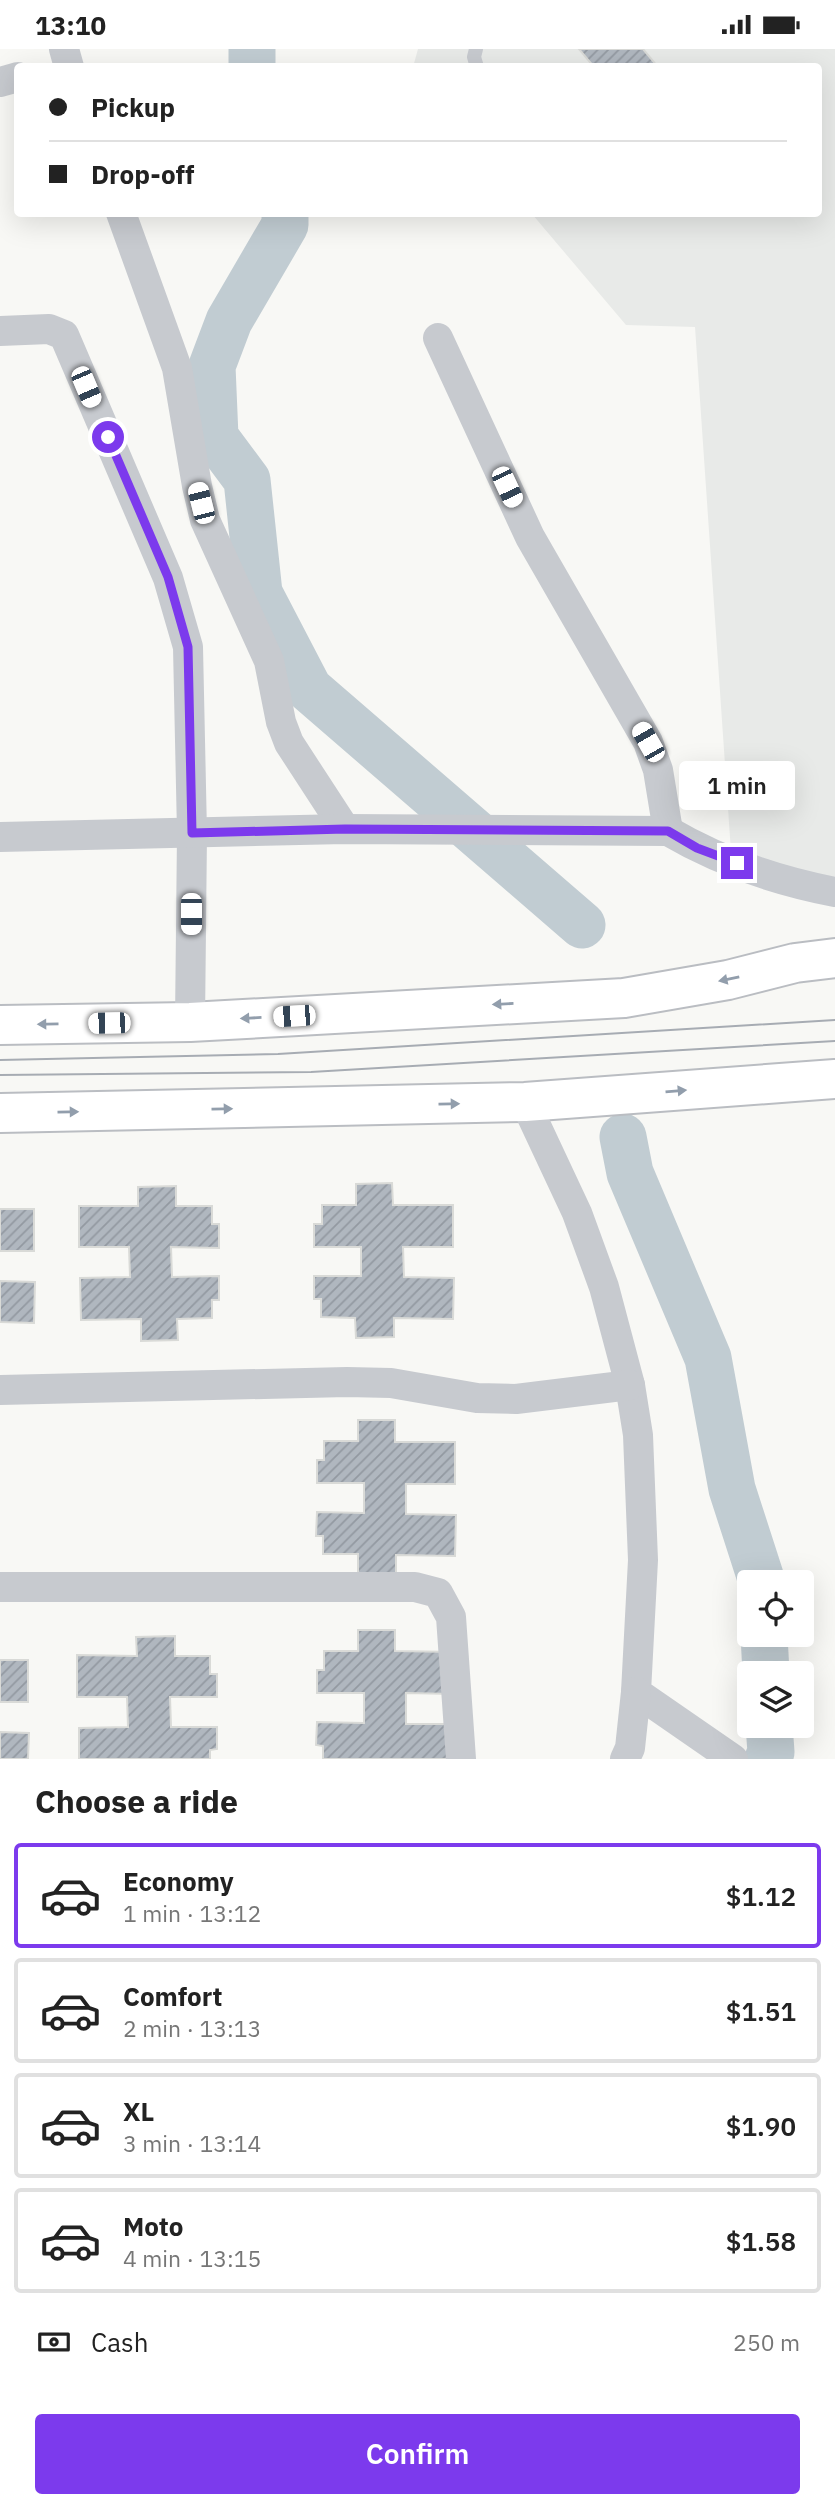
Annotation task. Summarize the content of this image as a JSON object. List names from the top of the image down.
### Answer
{
  "page": {
    "status": "13:10",
    "banner": ["Pickup", "Drop-off"],
    "bubble": "1 min",
    "heading": "Choose a ride",
    "list": [
      {
        "name": "Economy",
        "note": "1 min · 13:12",
        "value": "$1.12"
      },
      {
        "name": "Comfort",
        "note": "2 min · 13:13",
        "value": "$1.51"
      },
      {
        "name": "XL",
        "note": "3 min · 13:14",
        "value": "$1.90"
      },
      {
        "name": "Moto",
        "note": "4 min · 13:15",
        "value": "$1.58"
      }
    ],
    "pay": ["Cash", "250 m"],
    "buttons": "Confirm"
  }
}
